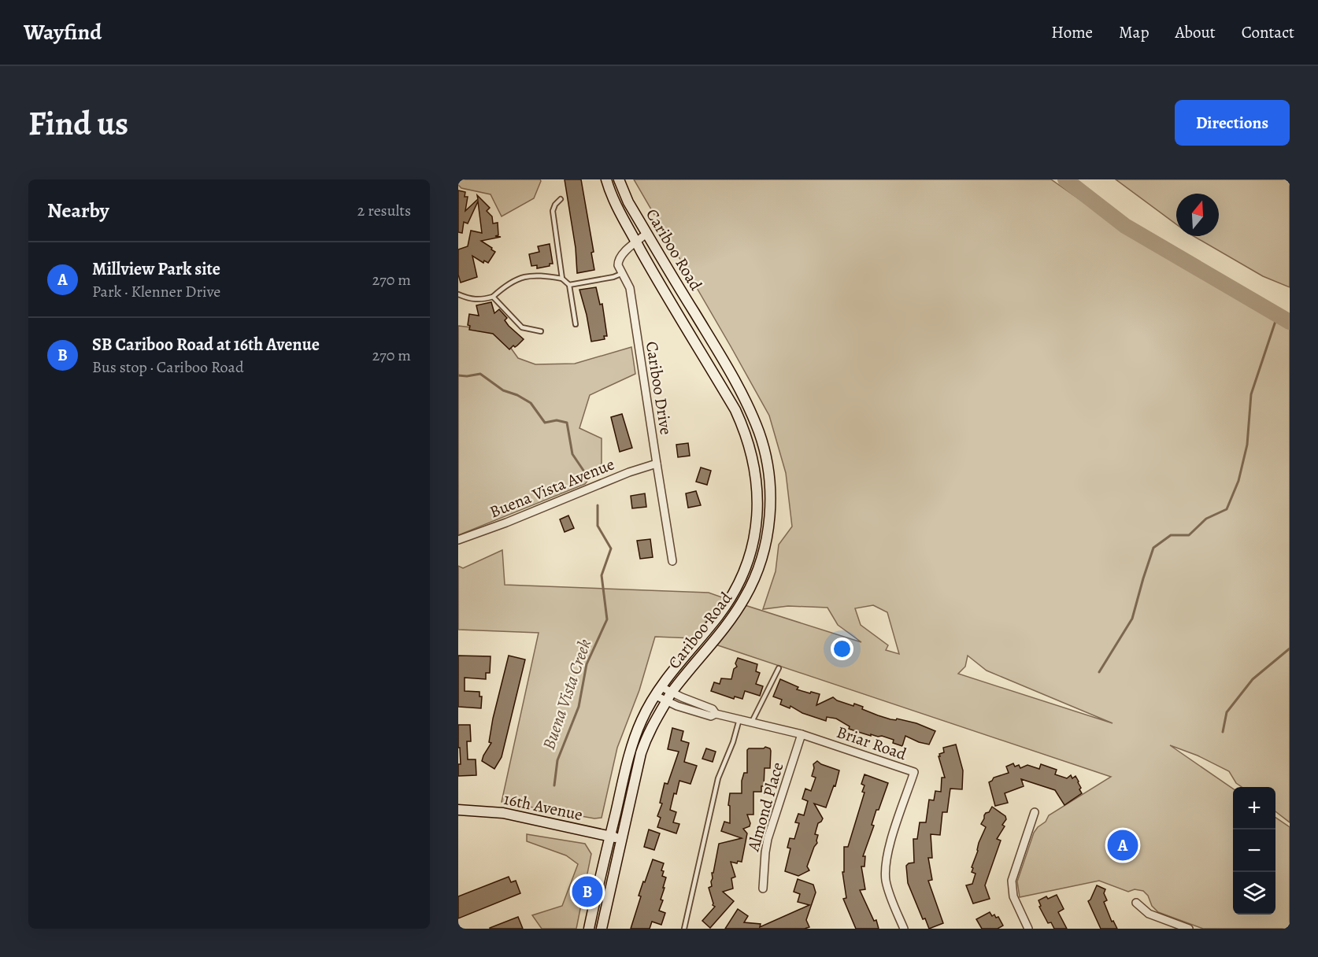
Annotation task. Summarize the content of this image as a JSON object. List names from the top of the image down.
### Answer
{
  "streets": {
    "street": [
      "Cariboo Road",
      "Cariboo Drive",
      "Buena Vista Avenue",
      "Briar Road",
      "16th Avenue",
      "Almond Place"
    ]
  },
  "crossings": [
    ["Cariboo Road", "Briar Road"],
    ["Cariboo Road", "16th Avenue"],
    ["Cariboo Drive", "Buena Vista Avenue"],
    ["Briar Road", "Almond Place"]
  ],
  "water": ["Buena Vista Creek"],
  "north": "top",
  "page": {
    "header": "Wayfind",
    "nav": [
      "Home",
      "Map",
      "About",
      "Contact"
    ],
    "buttons": "Directions",
    "title": "Find us",
    "heading": ["Nearby", "2 results"],
    "list": [
      {
        "mark": "A",
        "name": "Millview Park site",
        "note": "Park · Klenner Drive",
        "value": "270 m"
      },
      {
        "mark": "B",
        "name": "SB Cariboo Road at 16th Avenue",
        "note": "Bus stop · Cariboo Road",
        "value": "270 m"
      }
    ],
    "map_buttons": ["+", "−"],
    "pins": ["A", "B"]
  }
}
